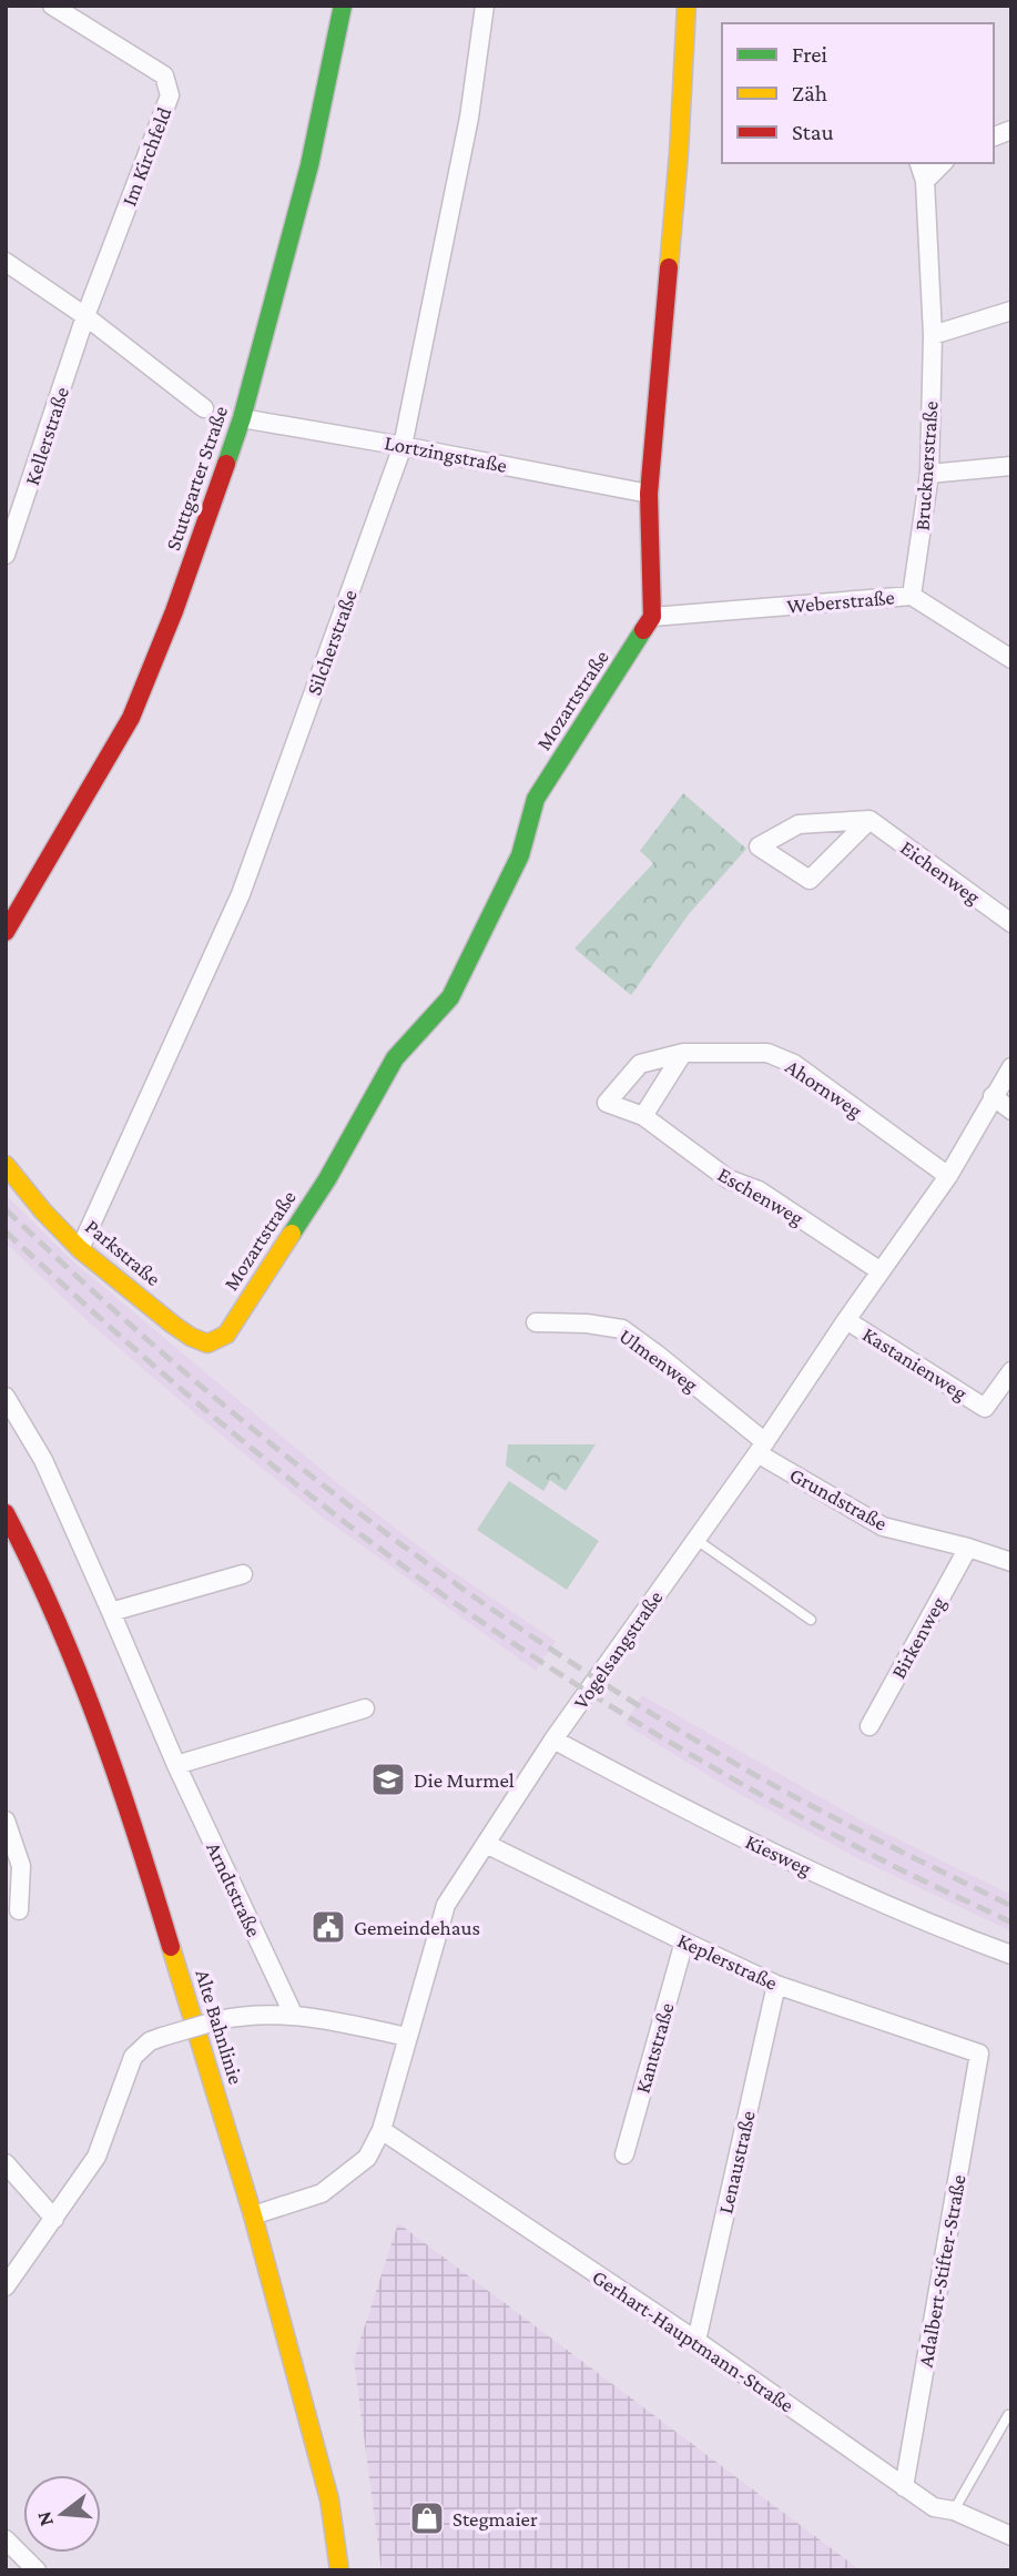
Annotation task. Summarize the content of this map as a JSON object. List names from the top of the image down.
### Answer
{
  "streets": {
    "street": [
      "Im Kirchfeld",
      "Kellerstraße",
      "Lortzingstraße",
      "Brucknerstraße",
      "Stuttgarter Straße",
      "Weberstraße",
      "Silcherstraße",
      "Mozartstraße",
      "Eichenweg",
      "Ahornweg",
      "Eschenweg",
      "Parkstraße",
      "Ulmenweg",
      "Kastanienweg",
      "Grundstraße",
      "Birkenweg",
      "Vogelsangstraße",
      "Kiesweg",
      "Arndtstraße",
      "Keplerstraße",
      "Alte Bahnlinie",
      "Kantstraße",
      "Lenaustraße",
      "Adalbert-Stifter-Straße",
      "Gerhart-Hauptmann-Straße"
    ]
  },
  "crossings": [
    ["Im Kirchfeld", "Kellerstraße"],
    ["Lortzingstraße", "Stuttgarter Straße"],
    ["Lortzingstraße", "Silcherstraße"],
    ["Brucknerstraße", "Weberstraße"],
    ["Weberstraße", "Mozartstraße"],
    ["Silcherstraße", "Parkstraße"],
    ["Mozartstraße", "Parkstraße"],
    ["Ahornweg", "Eschenweg"],
    ["Ahornweg", "Vogelsangstraße"],
    ["Eschenweg", "Vogelsangstraße"],
    ["Ulmenweg", "Grundstraße"],
    ["Ulmenweg", "Vogelsangstraße"],
    ["Kastanienweg", "Vogelsangstraße"],
    ["Grundstraße", "Birkenweg"],
    ["Grundstraße", "Vogelsangstraße"],
    ["Vogelsangstraße", "Kiesweg"],
    ["Vogelsangstraße", "Keplerstraße"],
    ["Vogelsangstraße", "Alte Bahnlinie"],
    ["Vogelsangstraße", "Gerhart-Hauptmann-Straße"],
    ["Keplerstraße", "Kantstraße"],
    ["Keplerstraße", "Lenaustraße"],
    ["Keplerstraße", "Adalbert-Stifter-Straße"],
    ["Lenaustraße", "Gerhart-Hauptmann-Straße"],
    ["Adalbert-Stifter-Straße", "Gerhart-Hauptmann-Straße"]
  ],
  "places": {
    "school or university": ["Die Murmel"],
    "public building": ["Gemeindehaus"],
    "shop": ["Stegmaier"]
  },
  "legend": ["Frei", "Zäh", "Stau"],
  "north": "left"
}
